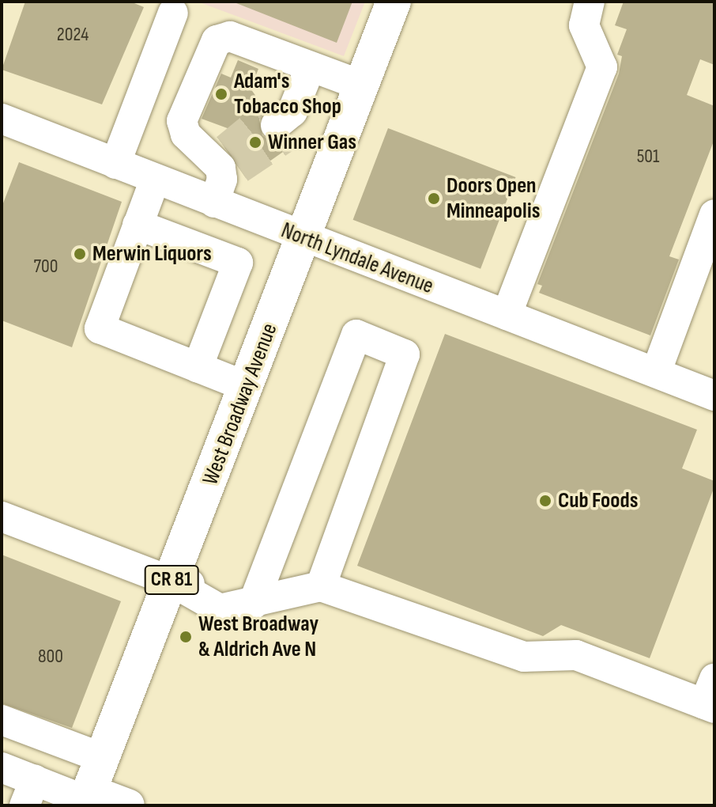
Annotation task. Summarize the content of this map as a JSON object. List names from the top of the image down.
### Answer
{
  "streets": {
    "main road": ["West Broadway Avenue", "CR 81"],
    "street": ["North Lyndale Avenue"]
  },
  "crossings": [
    ["North Lyndale Avenue", "West Broadway Avenue"]
  ],
  "places": [
    "Adam's Tobacco Shop",
    "Winner Gas",
    "Doors Open Minneapolis",
    "Merwin Liquors",
    "Cub Foods",
    "West Broadway & Aldrich Ave N"
  ],
  "house_numbers": [
    "2024",
    "501",
    "700",
    "800"
  ]
}
